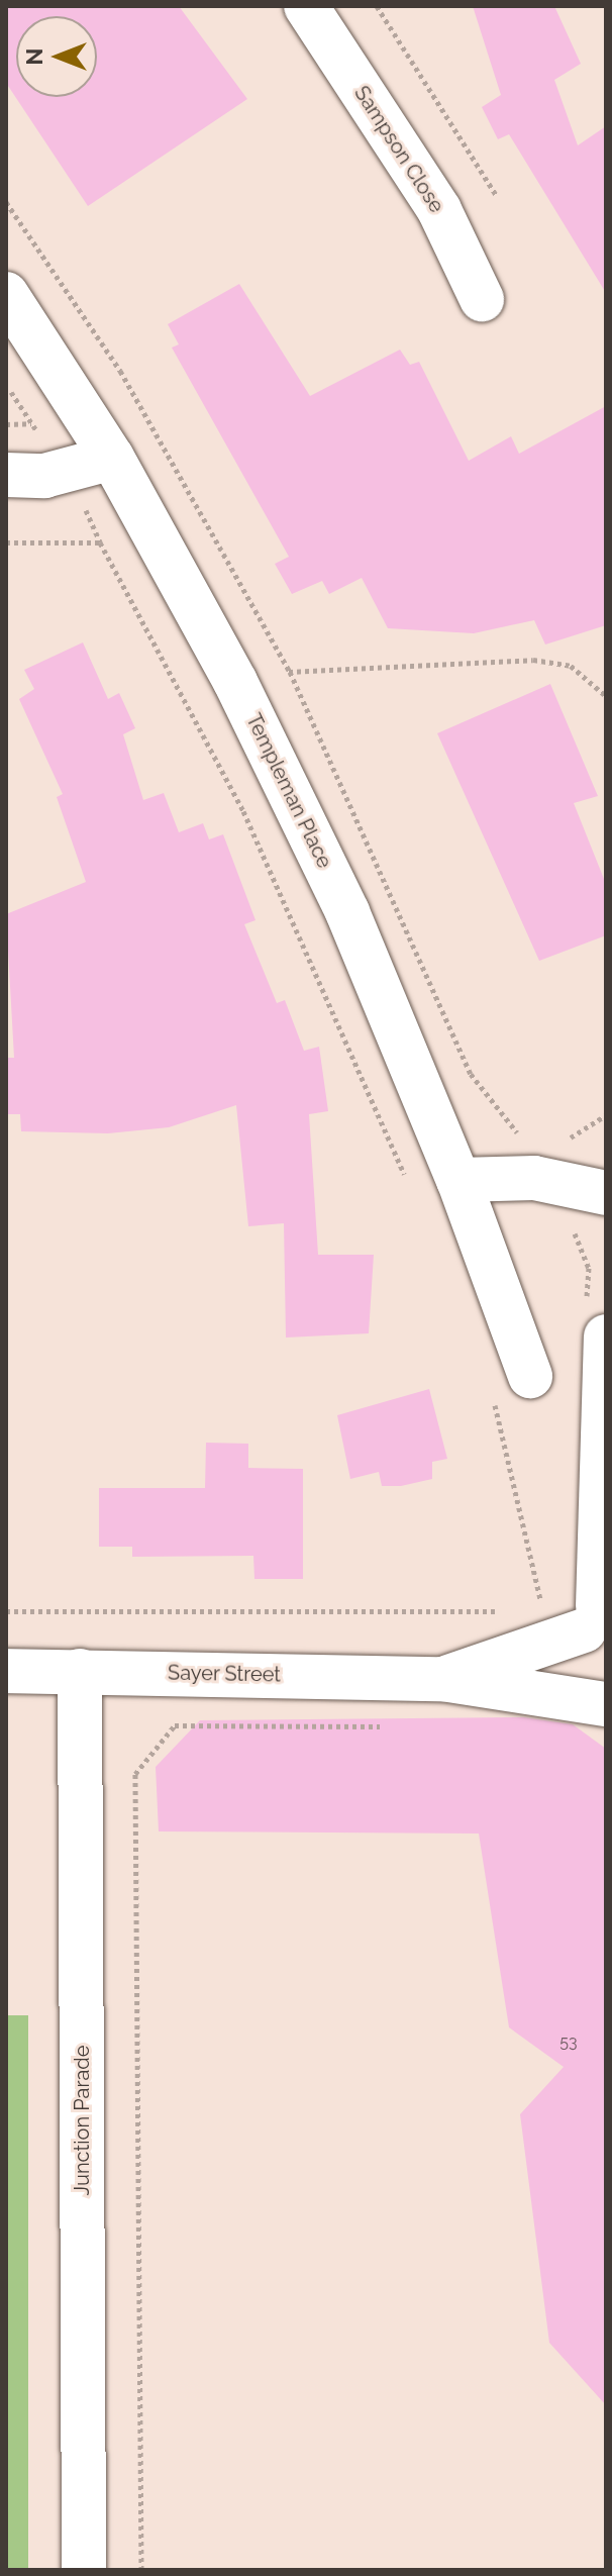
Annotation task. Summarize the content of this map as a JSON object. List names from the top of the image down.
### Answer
{
  "streets": {
    "street": [
      "Sampson Close",
      "Templeman Place",
      "Sayer Street",
      "Junction Parade"
    ]
  },
  "crossings": [
    ["Sayer Street", "Junction Parade"]
  ],
  "house_numbers": ["53"],
  "north": "left"
}
